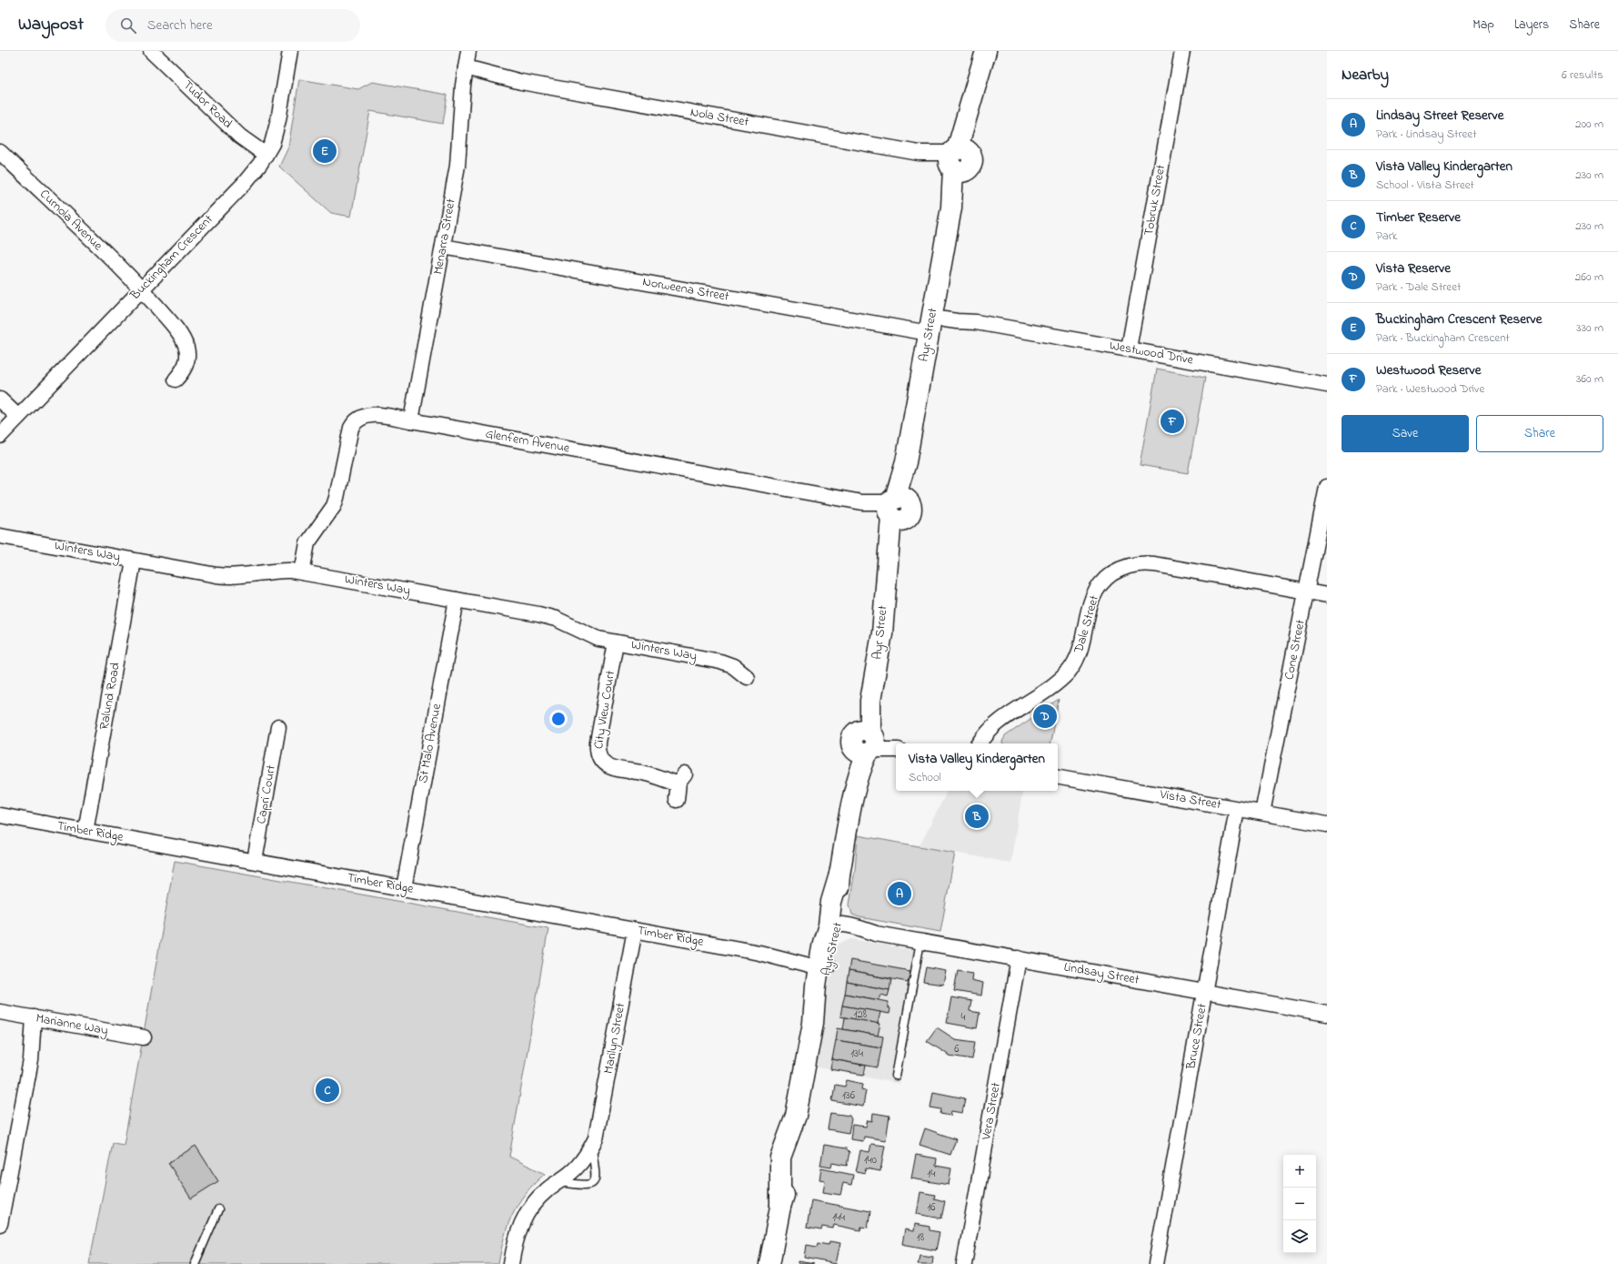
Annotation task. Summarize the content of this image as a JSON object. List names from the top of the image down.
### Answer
{
  "streets": {
    "street": [
      "Tudor Road",
      "Nola Street",
      "Tobruk Street",
      "Curnola Avenue",
      "Menarra Street",
      "Buckingham Crescent",
      "Norweena Street",
      "Ayr Street",
      "Westwood Drive",
      "Glenfern Avenue",
      "Winters Way",
      "Dale Street",
      "Cone Street",
      "Ralund Road",
      "City View Court",
      "St Malo Avenue",
      "Capri Court",
      "Vista Street",
      "Timber Ridge",
      "Lindsay Street",
      "Marianne Way",
      "Bruce Street",
      "Marilyn Street",
      "Vera Street"
    ]
  },
  "crossings": [
    ["Tudor Road", "Buckingham Crescent"],
    ["Nola Street", "Menarra Street"],
    ["Nola Street", "Ayr Street"],
    ["Tobruk Street", "Westwood Drive"],
    ["Curnola Avenue", "Buckingham Crescent"],
    ["Menarra Street", "Norweena Street"],
    ["Menarra Street", "Glenfern Avenue"],
    ["Norweena Street", "Ayr Street"],
    ["Norweena Street", "Westwood Drive"],
    ["Ayr Street", "Westwood Drive"],
    ["Ayr Street", "Glenfern Avenue"],
    ["Ayr Street", "Timber Ridge"],
    ["Ayr Street", "Lindsay Street"],
    ["Glenfern Avenue", "Winters Way"],
    ["Winters Way", "Ralund Road"],
    ["Winters Way", "City View Court"],
    ["Winters Way", "St Malo Avenue"],
    ["Dale Street", "Cone Street"],
    ["Cone Street", "Vista Street"],
    ["Ralund Road", "Timber Ridge"],
    ["St Malo Avenue", "Timber Ridge"],
    ["Capri Court", "Timber Ridge"],
    ["Vista Street", "Bruce Street"],
    ["Timber Ridge", "Marilyn Street"],
    ["Lindsay Street", "Bruce Street"],
    ["Lindsay Street", "Vera Street"]
  ],
  "house_numbers": [
    "128",
    "4",
    "6",
    "134",
    "136",
    "140",
    "14",
    "16",
    "144",
    "18"
  ],
  "page": {
    "header": "Waypost",
    "search": "Search here",
    "nav": ["Map", "Layers", "Share"],
    "heading": ["Nearby", "6 results"],
    "list": [
      {
        "mark": "A",
        "name": "Lindsay Street Reserve",
        "note": "Park · Lindsay Street",
        "value": "200 m"
      },
      {
        "mark": "B",
        "name": "Vista Valley Kindergarten",
        "note": "School · Vista Street",
        "value": "230 m"
      },
      {
        "mark": "C",
        "name": "Timber Reserve",
        "note": "Park",
        "value": "230 m"
      },
      {
        "mark": "D",
        "name": "Vista Reserve",
        "note": "Park · Dale Street",
        "value": "260 m"
      },
      {
        "mark": "E",
        "name": "Buckingham Crescent Reserve",
        "note": "Park · Buckingham Crescent",
        "value": "330 m"
      },
      {
        "mark": "F",
        "name": "Westwood Reserve",
        "note": "Park · Westwood Drive",
        "value": "360 m"
      }
    ],
    "pins": [
      "E",
      "F",
      "D",
      "B",
      "A",
      "C"
    ],
    "buttons": ["Save", "Share"],
    "popup": ["Vista Valley Kindergarten", "School"],
    "map_buttons": ["+", "−"]
  }
}
